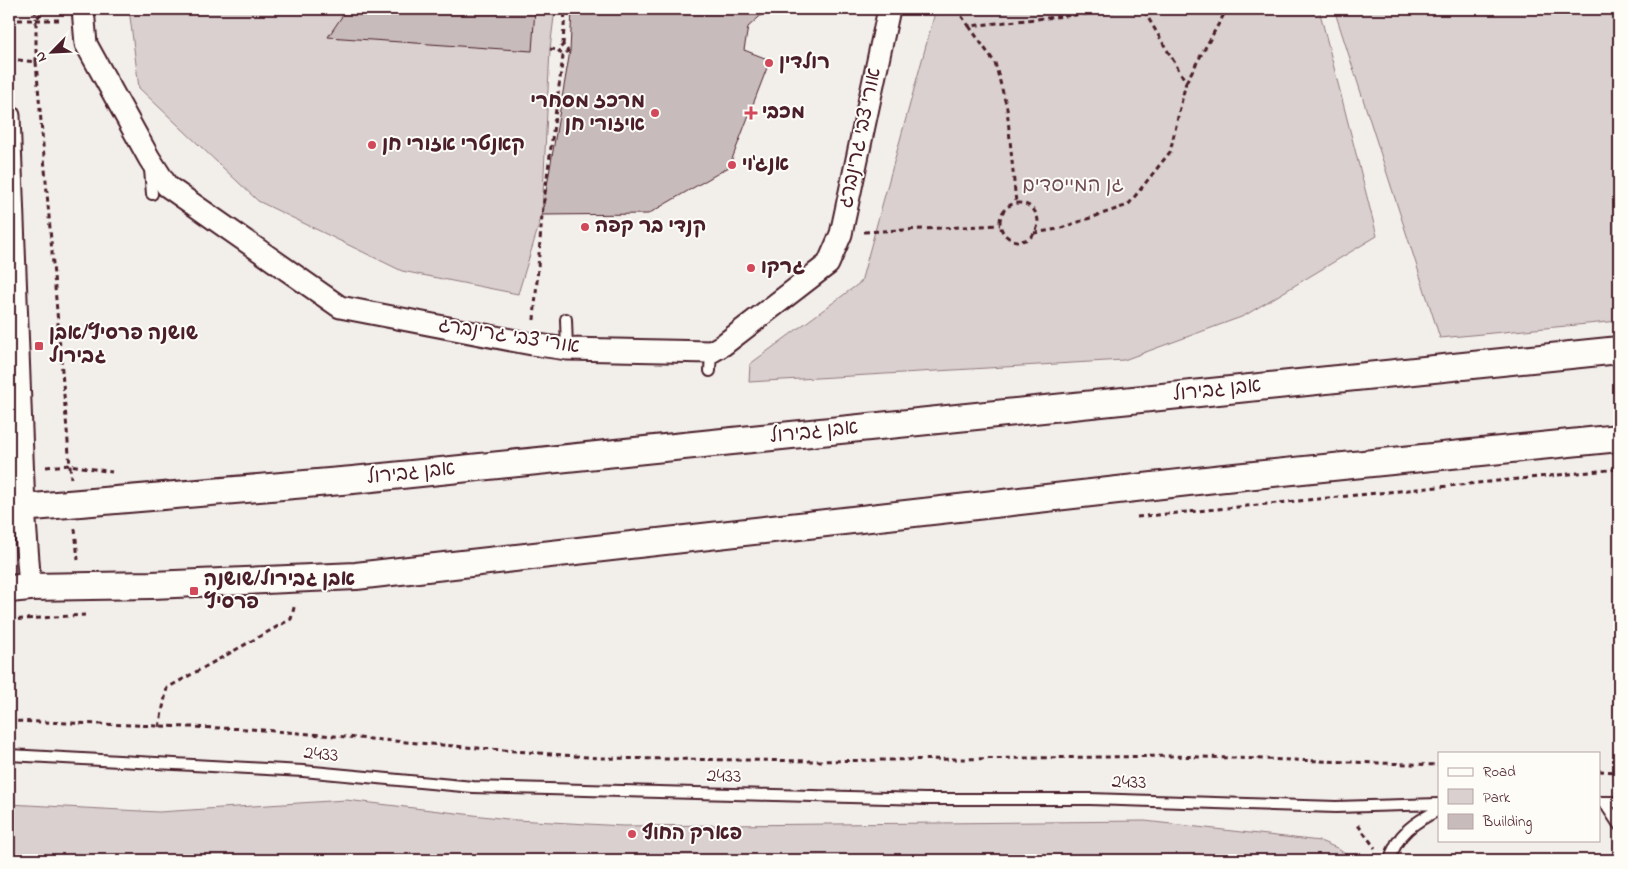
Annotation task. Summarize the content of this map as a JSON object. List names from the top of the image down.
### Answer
{
  "streets": {
    "street": ["אורי צבי גרינברג", "אבן גבירול"],
    "lane": ["2433"]
  },
  "parks": ["גן המייסדים"],
  "places": {
    "other": [
      "רולדין",
      "מרכז מסחרי איזורי חן",
      "קאנטרי אזורי חן",
      "אנג'וי",
      "קנדי בר קפה",
      "גרקו",
      "פארק החוף"
    ],
    "health": ["מכבי"],
    "transit": ["שושנה פרסיץ/אבן גבירול", "אבן גבירול/שושנה פרסיץ"]
  },
  "legend": ["Road", "Park", "Building"],
  "north": "bottom left"
}
